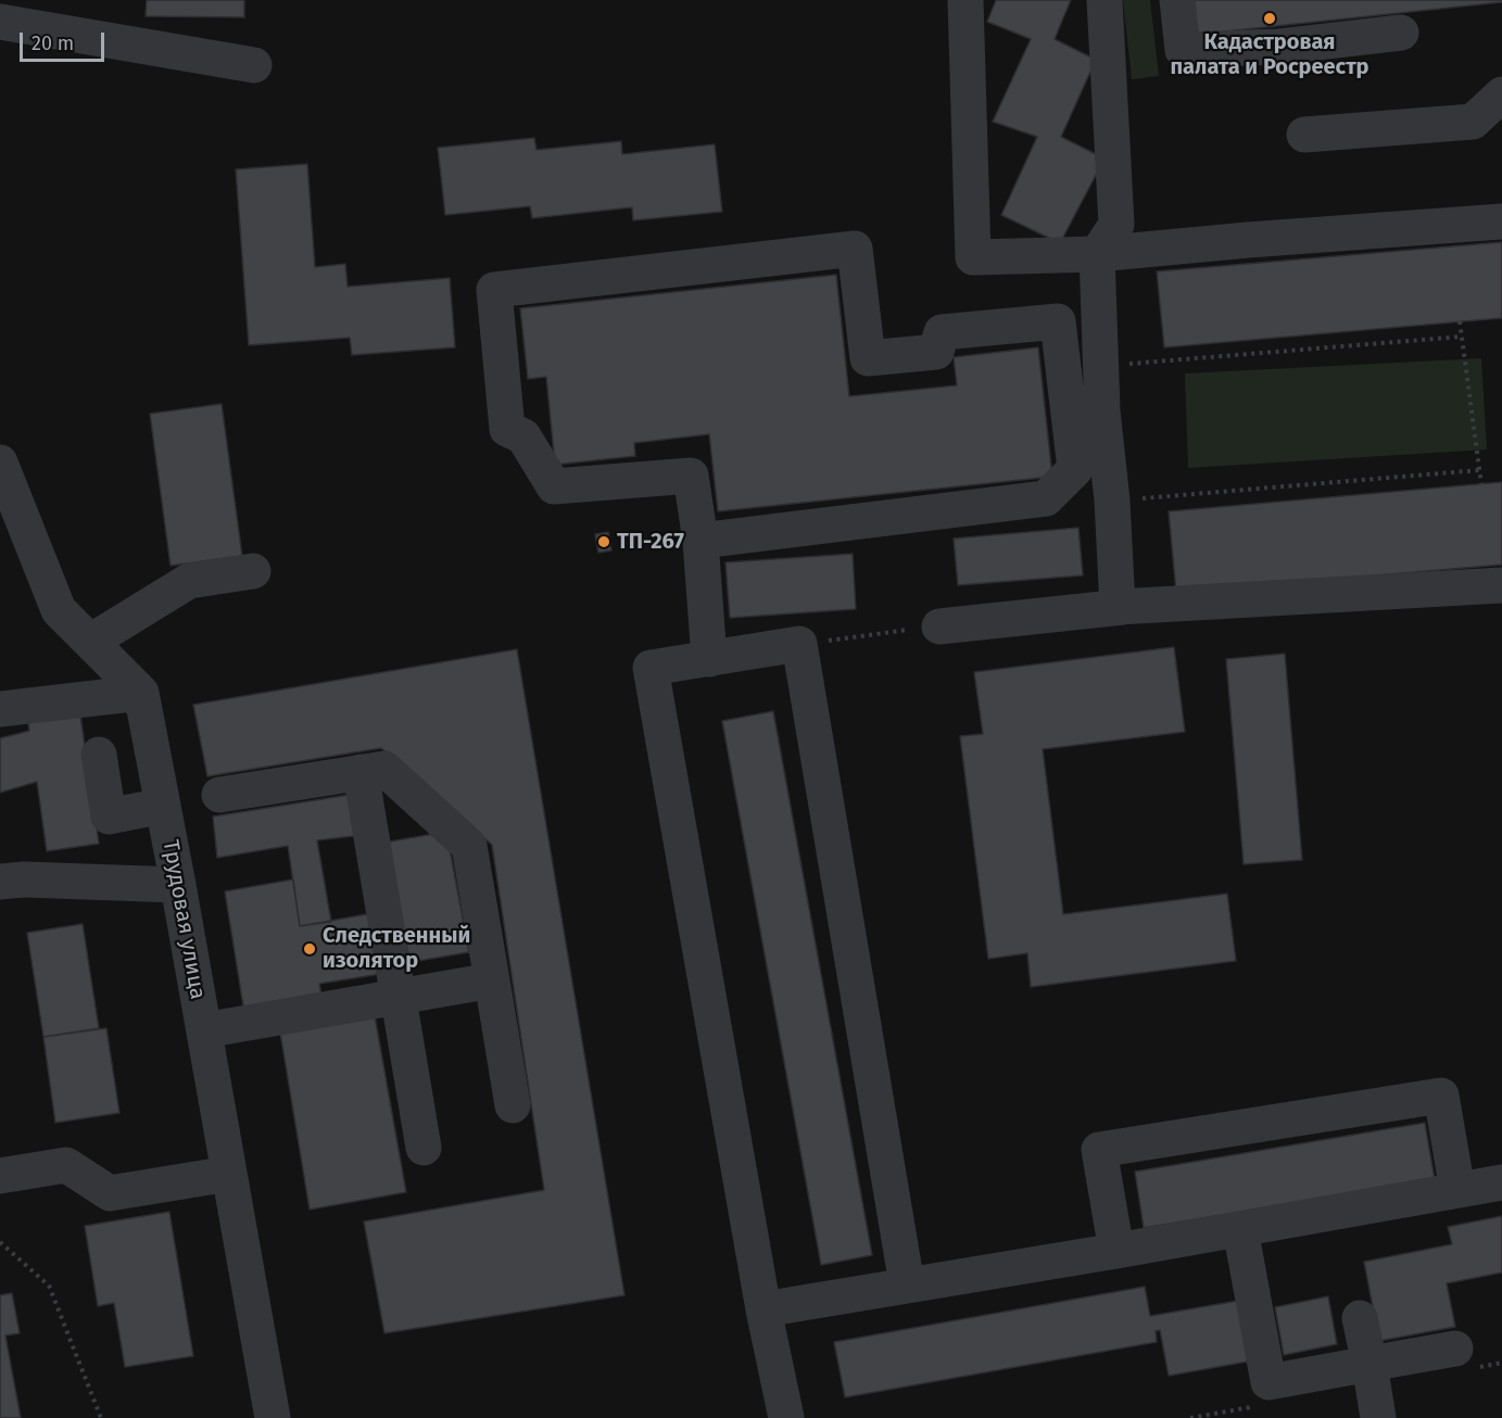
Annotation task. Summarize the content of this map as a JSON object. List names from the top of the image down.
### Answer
{
  "streets": {
    "street": ["Трудовая улица"]
  },
  "places": ["Кадастровая палата и Росреестр", "ТП-267", "Следственный изолятор"],
  "scale_bar": "20 m"
}
